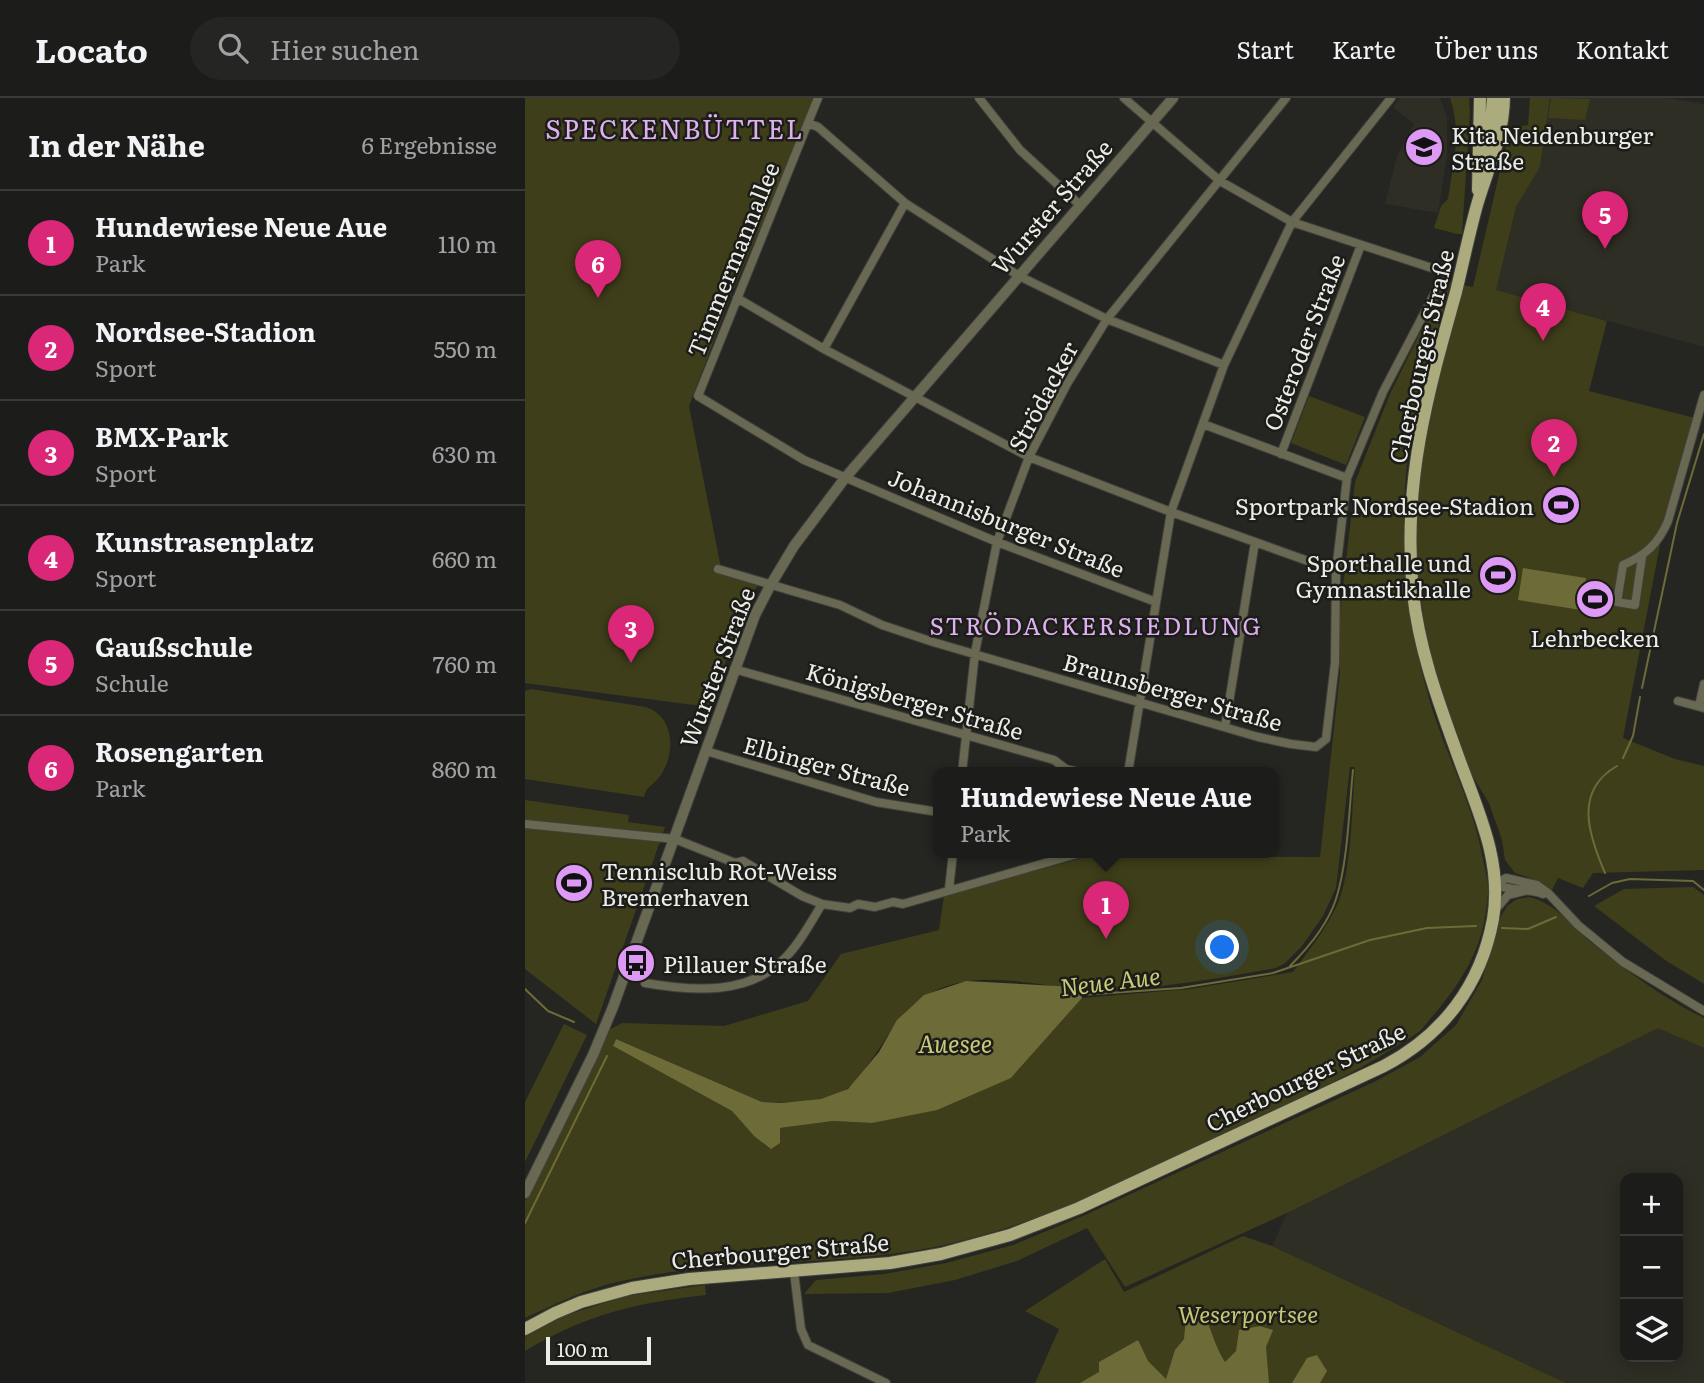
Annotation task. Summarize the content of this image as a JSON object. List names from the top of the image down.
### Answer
{
  "streets": {
    "main road": ["Cherbourger Straße"],
    "street": [
      "Wurster Straße",
      "Timmermannallee",
      "Osteroder Straße",
      "Strödacker",
      "Johannisburger Straße",
      "Braunsberger Straße",
      "Königsberger Straße",
      "Elbinger Straße"
    ]
  },
  "crossings": [
    ["Wurster Straße", "Johannisburger Straße"],
    ["Wurster Straße", "Braunsberger Straße"],
    ["Wurster Straße", "Königsberger Straße"],
    ["Wurster Straße", "Elbinger Straße"],
    ["Timmermannallee", "Johannisburger Straße"],
    ["Strödacker", "Johannisburger Straße"],
    ["Strödacker", "Braunsberger Straße"],
    ["Strödacker", "Königsberger Straße"]
  ],
  "districts": ["SPECKENBÜTTEL", "STRÖDACKERSIEDLUNG"],
  "water": ["Neue Aue", "Auesee"],
  "parks": ["Weserportsee"],
  "places": {
    "school or university": ["Kita Neidenburger Straße"],
    "sports": [
      "Sportpark Nordsee-Stadion",
      "Sporthalle und Gymnastikhalle",
      "Lehrbecken",
      "Tennisclub Rot-Weiss Bremerhaven"
    ],
    "bus stop": ["Pillauer Straße"]
  },
  "scale_bar": "100 m",
  "page": {
    "header": "Locato",
    "search": "Hier suchen",
    "nav": [
      "Start",
      "Karte",
      "Über uns",
      "Kontakt"
    ],
    "heading": ["In der Nähe", "6 Ergebnisse"],
    "list": [
      {
        "mark": "1",
        "name": "Hundewiese Neue Aue",
        "note": "Park",
        "value": "110 m"
      },
      {
        "mark": "2",
        "name": "Nordsee-Stadion",
        "note": "Sport",
        "value": "550 m"
      },
      {
        "mark": "3",
        "name": "BMX-Park",
        "note": "Sport",
        "value": "630 m"
      },
      {
        "mark": "4",
        "name": "Kunstrasenplatz",
        "note": "Sport",
        "value": "660 m"
      },
      {
        "mark": "5",
        "name": "Gaußschule",
        "note": "Schule",
        "value": "760 m"
      },
      {
        "mark": "6",
        "name": "Rosengarten",
        "note": "Park",
        "value": "860 m"
      }
    ],
    "pins": [
      "5",
      "6",
      "4",
      "2",
      "3",
      "1"
    ],
    "popup": ["Hundewiese Neue Aue", "Park"],
    "map_buttons": ["+", "−"],
    "scale": "100 m"
  }
}
